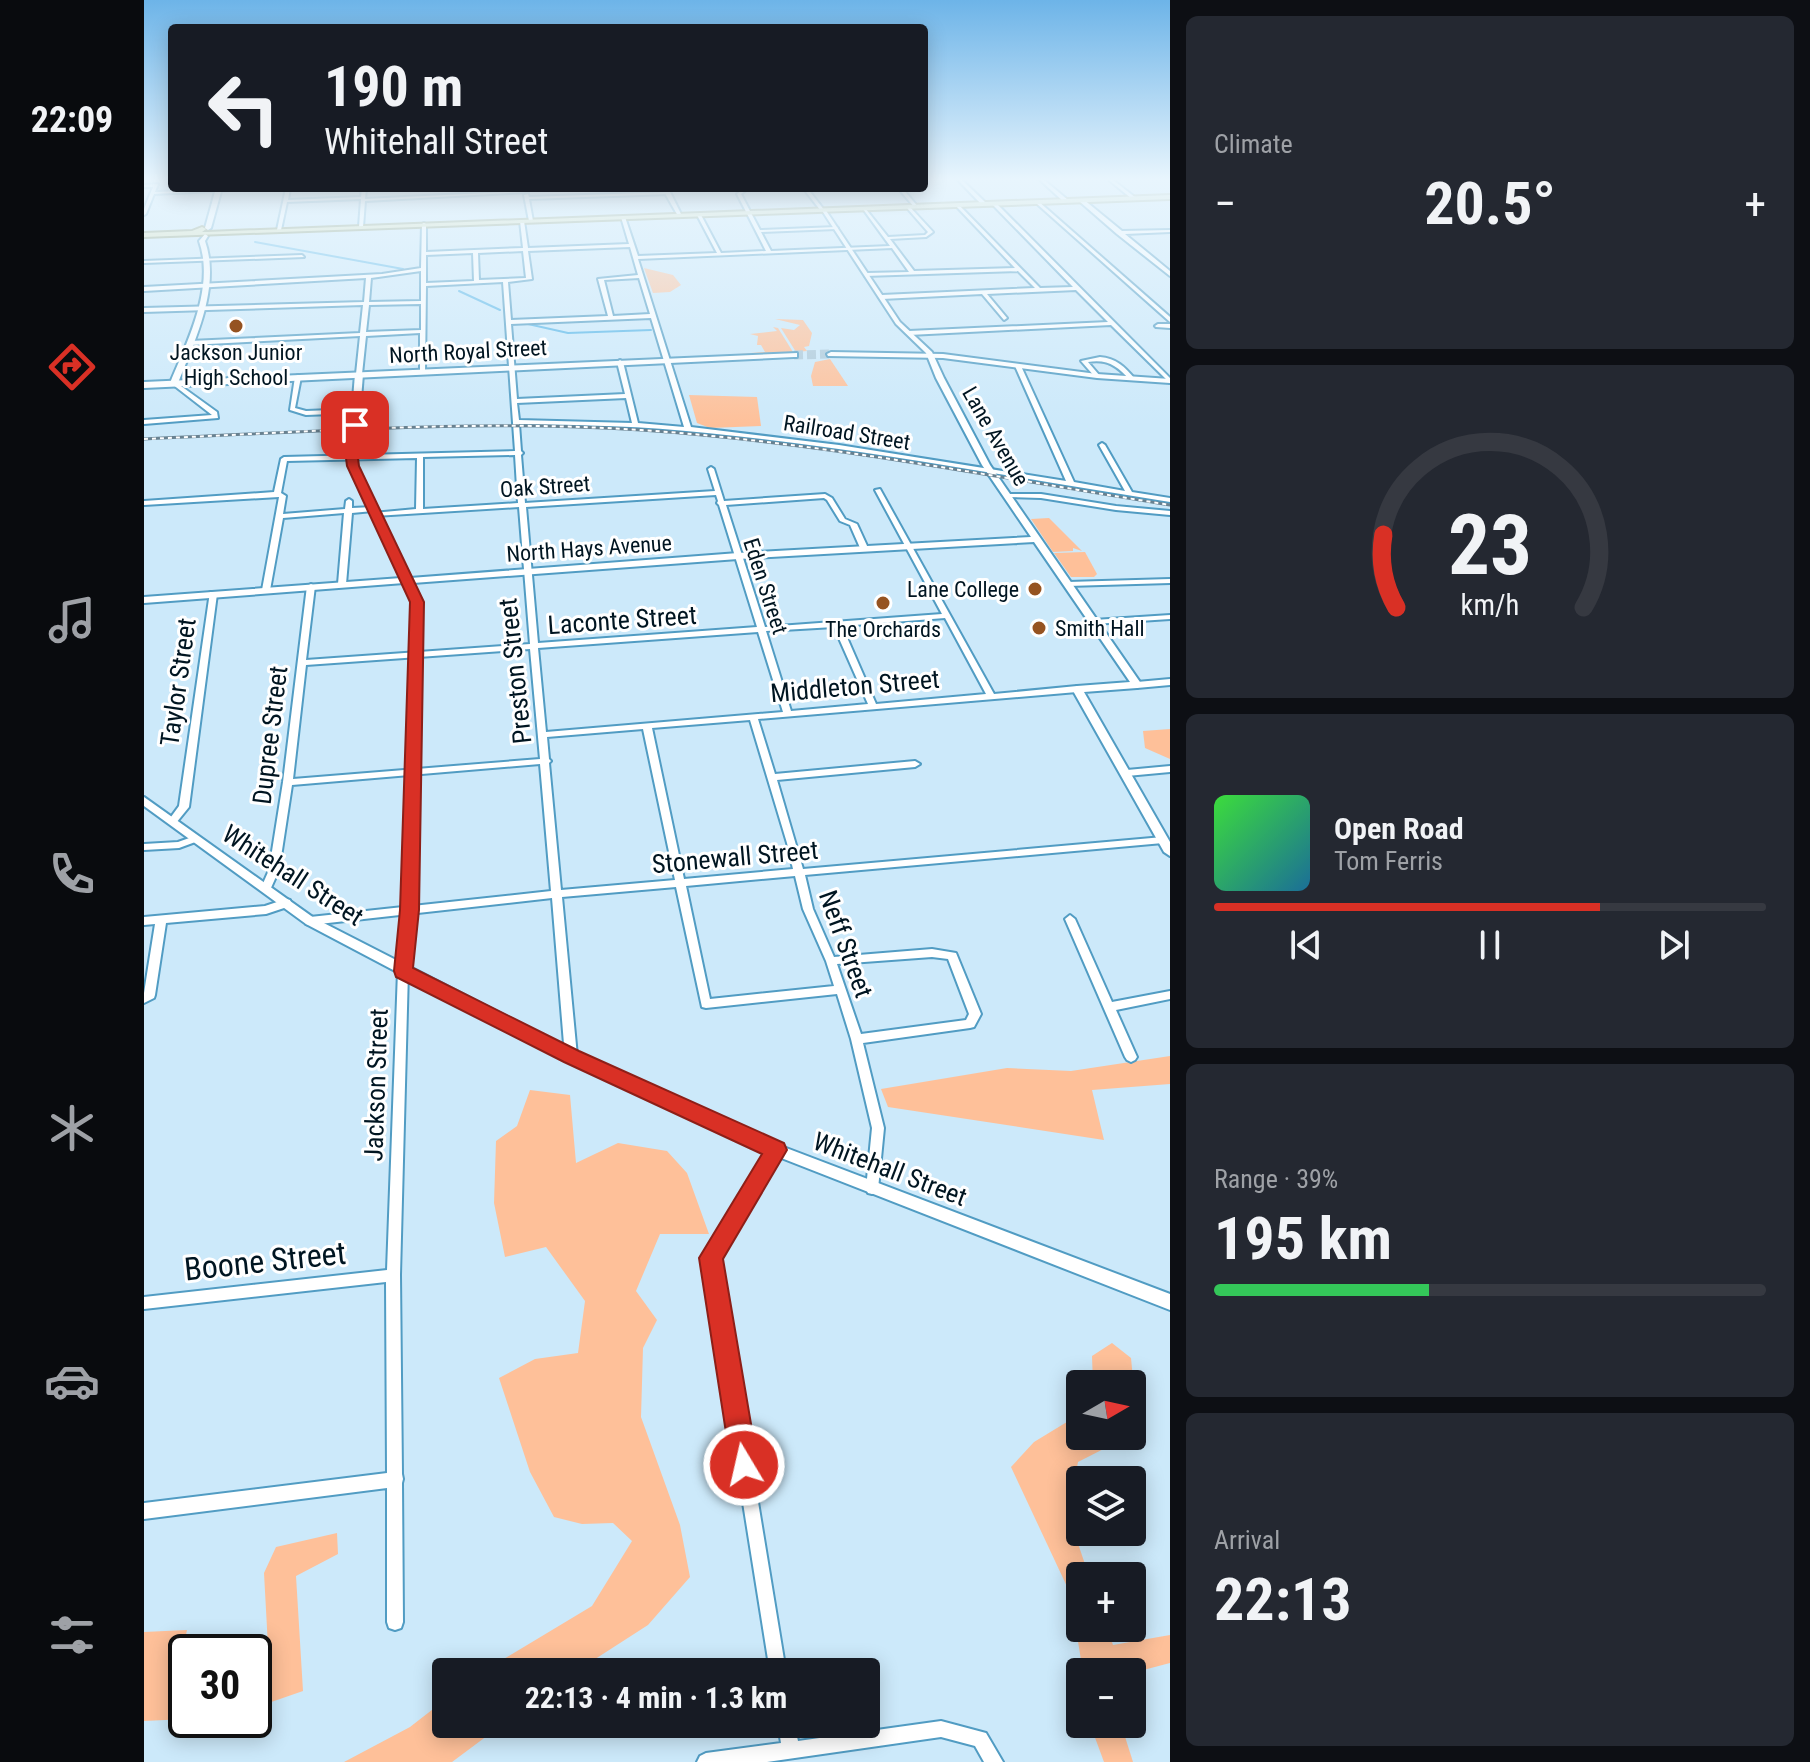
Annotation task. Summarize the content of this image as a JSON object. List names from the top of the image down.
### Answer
{
  "streets": {
    "main road": ["North Royal Street"],
    "street": [
      "Railroad Street",
      "Lane Avenue",
      "Oak Street",
      "North Hays Avenue",
      "Eden Street",
      "Laconte Street",
      "Preston Street",
      "Taylor Street",
      "Middleton Street",
      "Dupree Street",
      "Stonewall Street",
      "Whitehall Street",
      "Neff Street",
      "Jackson Street",
      "Boone Street"
    ]
  },
  "crossings": [
    ["North Royal Street", "Preston Street"],
    ["North Royal Street", "Jackson Street"],
    ["Railroad Street", "Lane Avenue"],
    ["Railroad Street", "Preston Street"],
    ["Lane Avenue", "North Hays Avenue"],
    ["Lane Avenue", "Middleton Street"],
    ["Oak Street", "Eden Street"],
    ["Oak Street", "Preston Street"],
    ["Oak Street", "Jackson Street"],
    ["North Hays Avenue", "Eden Street"],
    ["North Hays Avenue", "Preston Street"],
    ["North Hays Avenue", "Taylor Street"],
    ["North Hays Avenue", "Dupree Street"],
    ["North Hays Avenue", "Jackson Street"],
    ["Eden Street", "Laconte Street"],
    ["Eden Street", "Middleton Street"],
    ["Laconte Street", "Preston Street"],
    ["Laconte Street", "Dupree Street"],
    ["Laconte Street", "Jackson Street"],
    ["Preston Street", "Middleton Street"],
    ["Preston Street", "Stonewall Street"],
    ["Preston Street", "Whitehall Street"],
    ["Taylor Street", "Whitehall Street"],
    ["Middleton Street", "Neff Street"],
    ["Dupree Street", "Whitehall Street"],
    ["Stonewall Street", "Whitehall Street"],
    ["Stonewall Street", "Neff Street"],
    ["Stonewall Street", "Jackson Street"],
    ["Whitehall Street", "Neff Street"],
    ["Whitehall Street", "Jackson Street"],
    ["Jackson Street", "Boone Street"]
  ],
  "places": [
    "Jackson Junior High School",
    "Lane College",
    "The Orchards",
    "Smith Hall"
  ],
  "north": "right",
  "page": {
    "tabs": "22:09",
    "tile": [
      "Climate",
      ["Range · 39%", "195 km"],
      ["Arrival", "22:13"]
    ],
    "turn": ["190 m", "Whitehall Street"],
    "heat": ["−", "20.5°", "+"],
    "song": ["Open Road", "Tom Ferris"],
    "map_buttons": ["+", "−"],
    "limit": "30",
    "trip": "22:13 · 4 min · 1.3 km",
    "gauge": ["23", "km/h"]
  }
}
